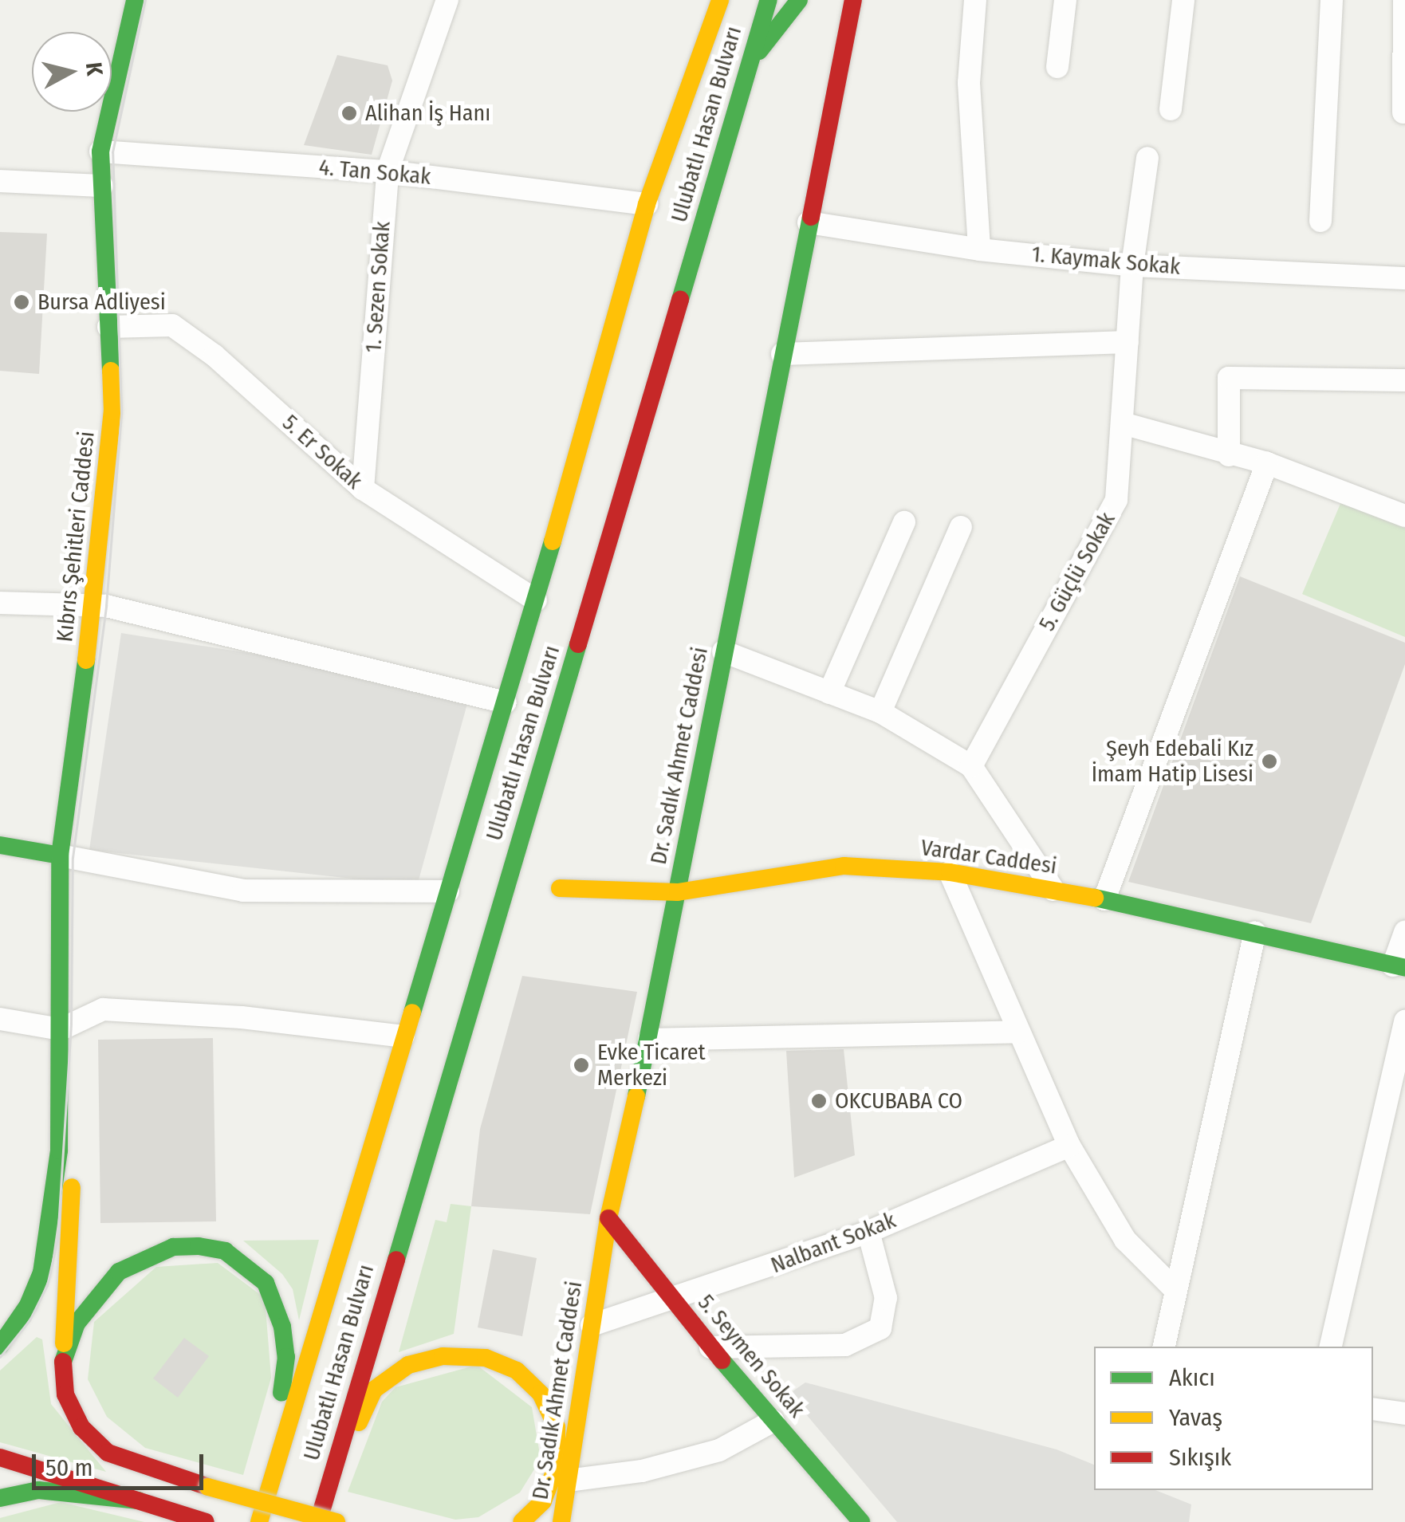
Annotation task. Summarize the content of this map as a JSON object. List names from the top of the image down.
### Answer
{
  "streets": {
    "main road": [
      "Ulubatlı Hasan Bulvarı",
      "Kıbrıs Şehitleri Caddesi",
      "Dr. Sadık Ahmet Caddesi",
      "Vardar Caddesi",
      "5. Seymen Sokak"
    ],
    "street": [
      "4. Tan Sokak",
      "1. Kaymak Sokak",
      "1. Sezen Sokak",
      "5. Er Sokak",
      "5. Güçlü Sokak",
      "Nalbant Sokak"
    ]
  },
  "crossings": [
    ["Ulubatlı Hasan Bulvarı", "4. Tan Sokak"],
    ["Ulubatlı Hasan Bulvarı", "5. Er Sokak"],
    ["4. Tan Sokak", "1. Sezen Sokak"],
    ["4. Tan Sokak", "Kıbrıs Şehitleri Caddesi"],
    ["1. Kaymak Sokak", "5. Güçlü Sokak"],
    ["1. Kaymak Sokak", "Dr. Sadık Ahmet Caddesi"],
    ["1. Sezen Sokak", "5. Er Sokak"],
    ["5. Er Sokak", "Kıbrıs Şehitleri Caddesi"],
    ["Dr. Sadık Ahmet Caddesi", "Vardar Caddesi"],
    ["Dr. Sadık Ahmet Caddesi", "Nalbant Sokak"],
    ["Dr. Sadık Ahmet Caddesi", "5. Seymen Sokak"],
    ["Nalbant Sokak", "5. Seymen Sokak"]
  ],
  "places": [
    "Alihan İş Hanı",
    "Bursa Adliyesi",
    "Şeyh Edebali Kız İmam Hatip Lisesi",
    "Evke Ticaret Merkezi",
    "OKCUBABA CO"
  ],
  "legend": ["Akıcı", "Yavaş", "Sıkışık"],
  "scale_bar": "50 m",
  "north": "right"
}
